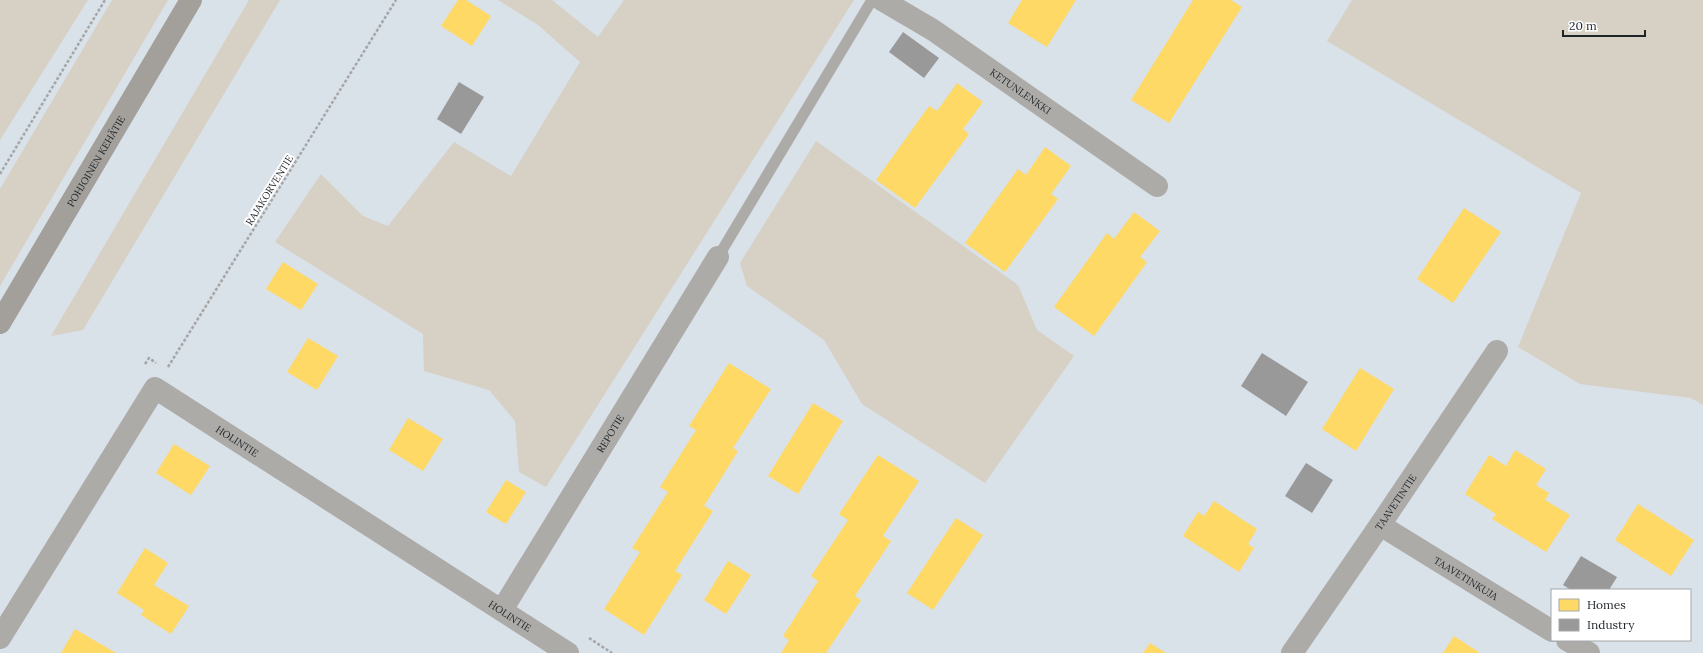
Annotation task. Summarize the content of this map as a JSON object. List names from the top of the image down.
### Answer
{
  "streets": {
    "main road": ["POHJOINEN KEHÄTIE"],
    "street": [
      "KETUNLENKKI",
      "REPOTIE",
      "HOLINTIE",
      "TAAVETINTIE",
      "TAAVETINKUJA"
    ],
    "path": ["RAJAKORVENTIE"]
  },
  "crossings": [
    ["RAJAKORVENTIE", "HOLINTIE"],
    ["REPOTIE", "HOLINTIE"],
    ["TAAVETINTIE", "TAAVETINKUJA"]
  ],
  "legend": ["Homes", "Industry"],
  "scale_bar": "20 m"
}
